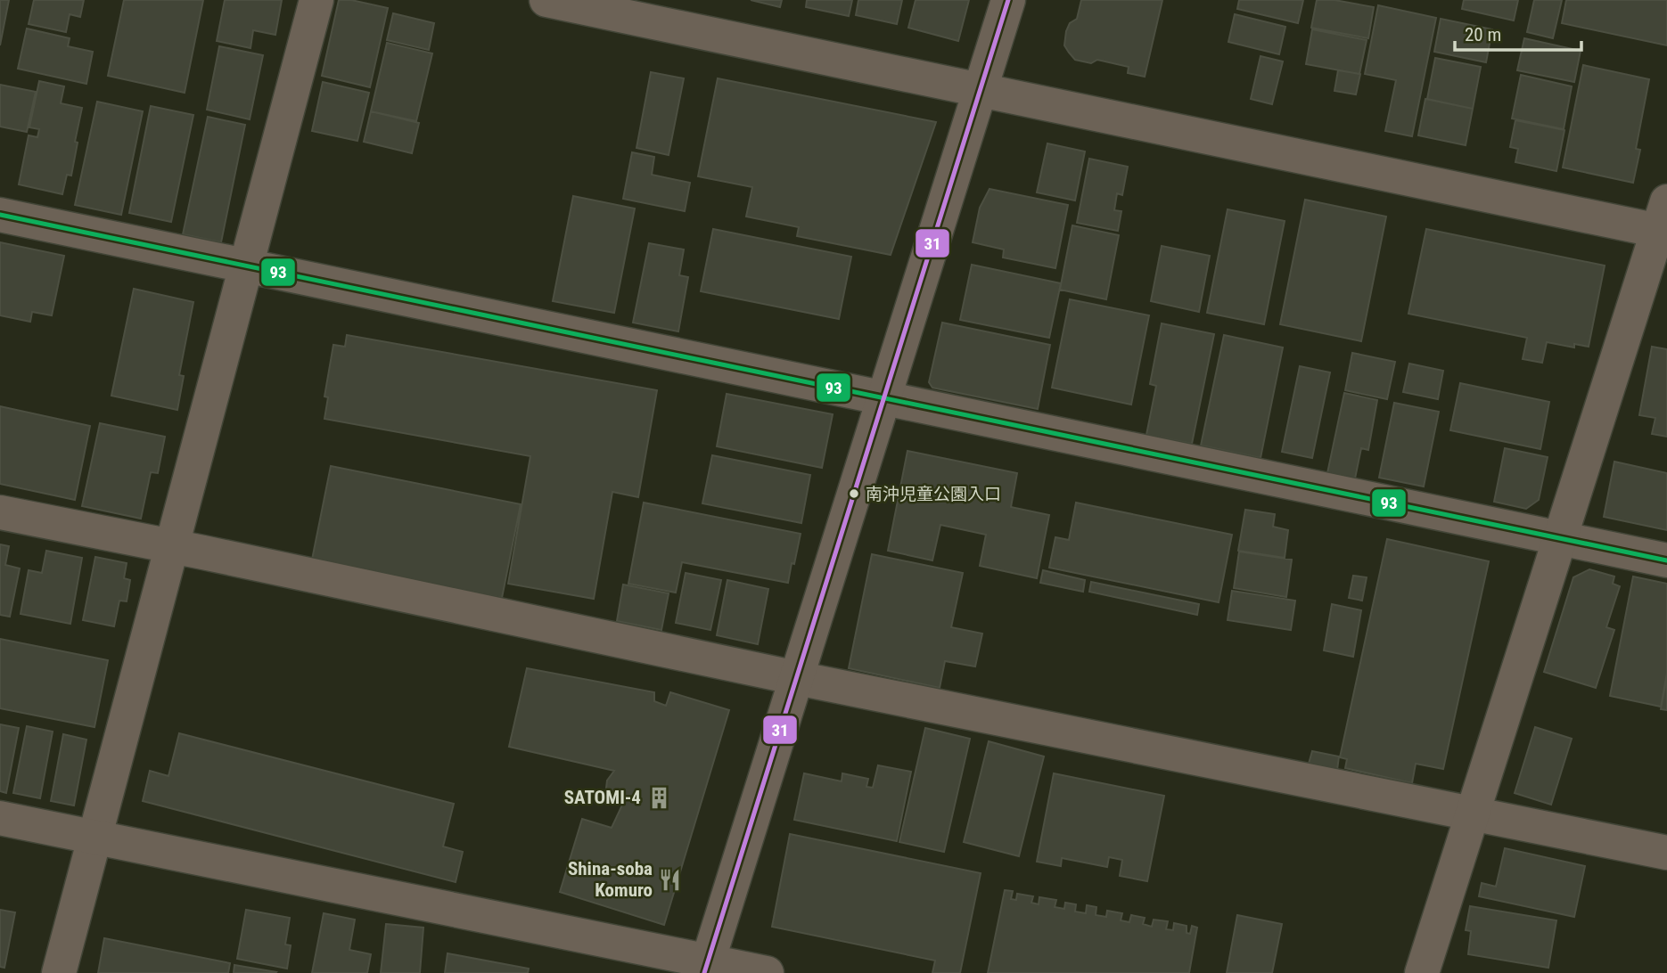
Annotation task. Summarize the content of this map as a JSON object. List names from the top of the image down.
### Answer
{
  "places": {
    "other": ["南沖児童公園入口"],
    "building": ["SATOMI-4"],
    "restaurant": ["Shina-soba Komuro"]
  },
  "lines": ["transit line 31", "transit line 93"],
  "scale_bar": "20 m"
}
